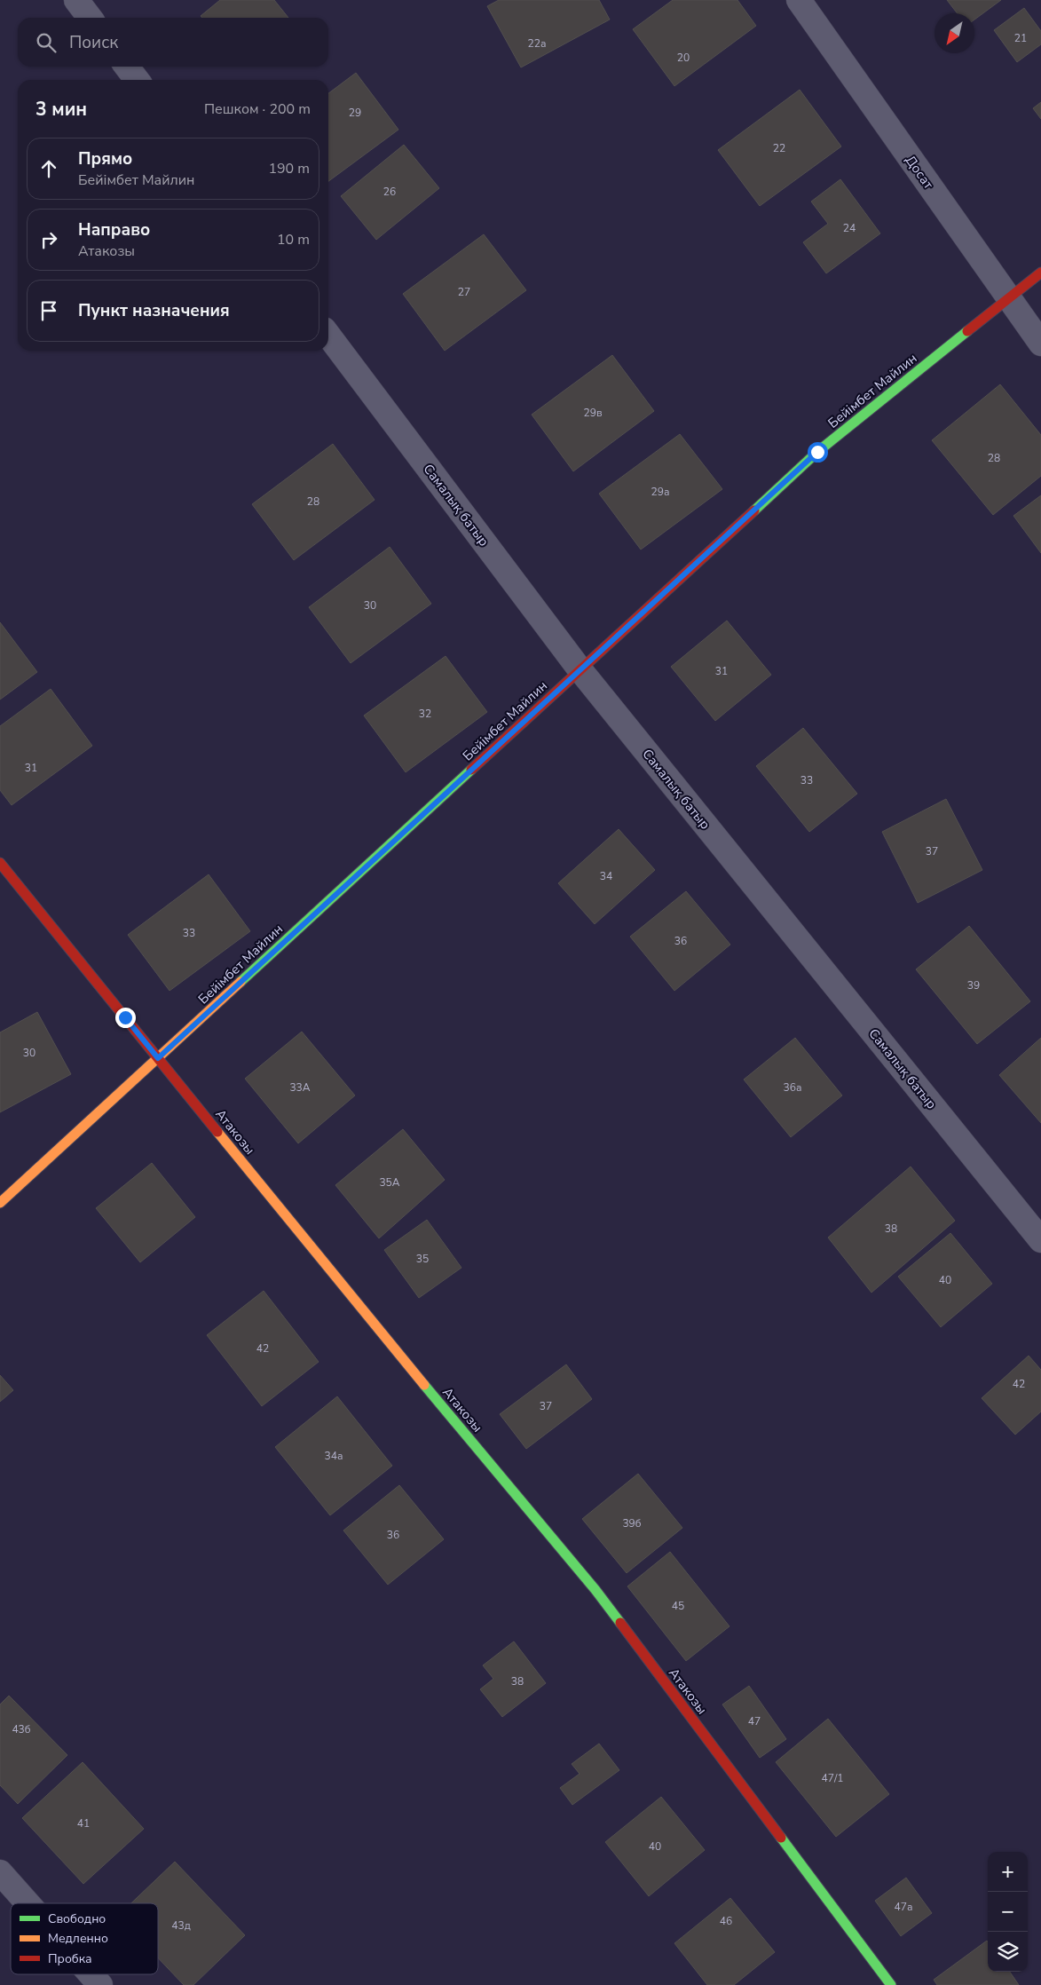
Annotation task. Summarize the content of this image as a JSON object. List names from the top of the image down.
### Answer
{
  "streets": {
    "street": [
      "Досат",
      "Бейімбет Майлин",
      "Самалық батыр",
      "Атакозы"
    ]
  },
  "crossings": [
    ["Досат", "Бейімбет Майлин"],
    ["Бейімбет Майлин", "Самалық батыр"],
    ["Бейімбет Майлин", "Атакозы"]
  ],
  "house_numbers": [
    "21",
    "22а",
    "20",
    "29",
    "22",
    "26",
    "24",
    "27",
    "29в",
    "28",
    "29а",
    "28",
    "30",
    "31",
    "32",
    "31",
    "33",
    "37",
    "34",
    "33",
    "36",
    "39",
    "30",
    "33А",
    "36а",
    "35А",
    "38",
    "35",
    "40",
    "42",
    "42",
    "37",
    "34а",
    "39б",
    "36",
    "45",
    "38",
    "47",
    "43б",
    "47/1",
    "41",
    "40",
    "47а",
    "46",
    "43д"
  ],
  "legend": ["Свободно", "Медленно", "Пробка"],
  "north": "bottom left",
  "page": {
    "search": "Поиск",
    "heading": ["3 мин", "Пешком · 200 m"],
    "list": [
      ["Прямо", "Бейімбет Майлин", "190 m"],
      ["Направо", "Атакозы", "10 m"],
      "Пункт назначения"
    ],
    "map_buttons": ["+", "−"]
  }
}
